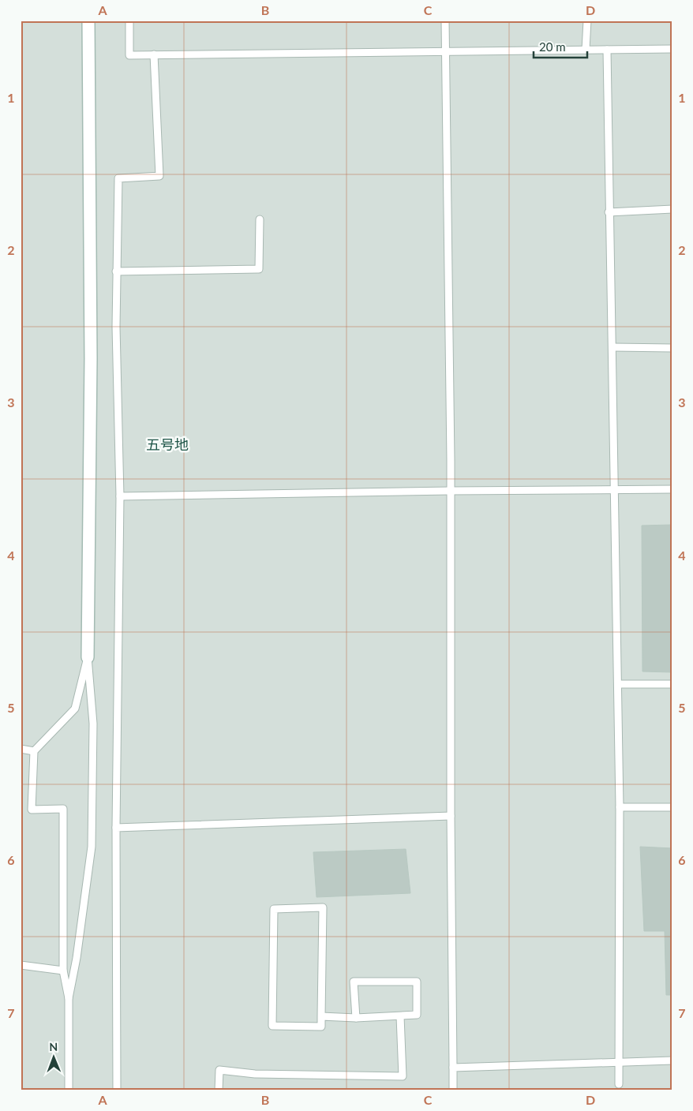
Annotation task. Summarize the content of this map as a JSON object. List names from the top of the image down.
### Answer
{
  "districts": ["五号地"],
  "scale_bar": "20 m",
  "north": "top",
  "grid": {
    "columns": [
      "A",
      "B",
      "C",
      "D"
    ],
    "rows": [
      "1",
      "2",
      "3",
      "4",
      "5",
      "6",
      "7"
    ]
  }
}
